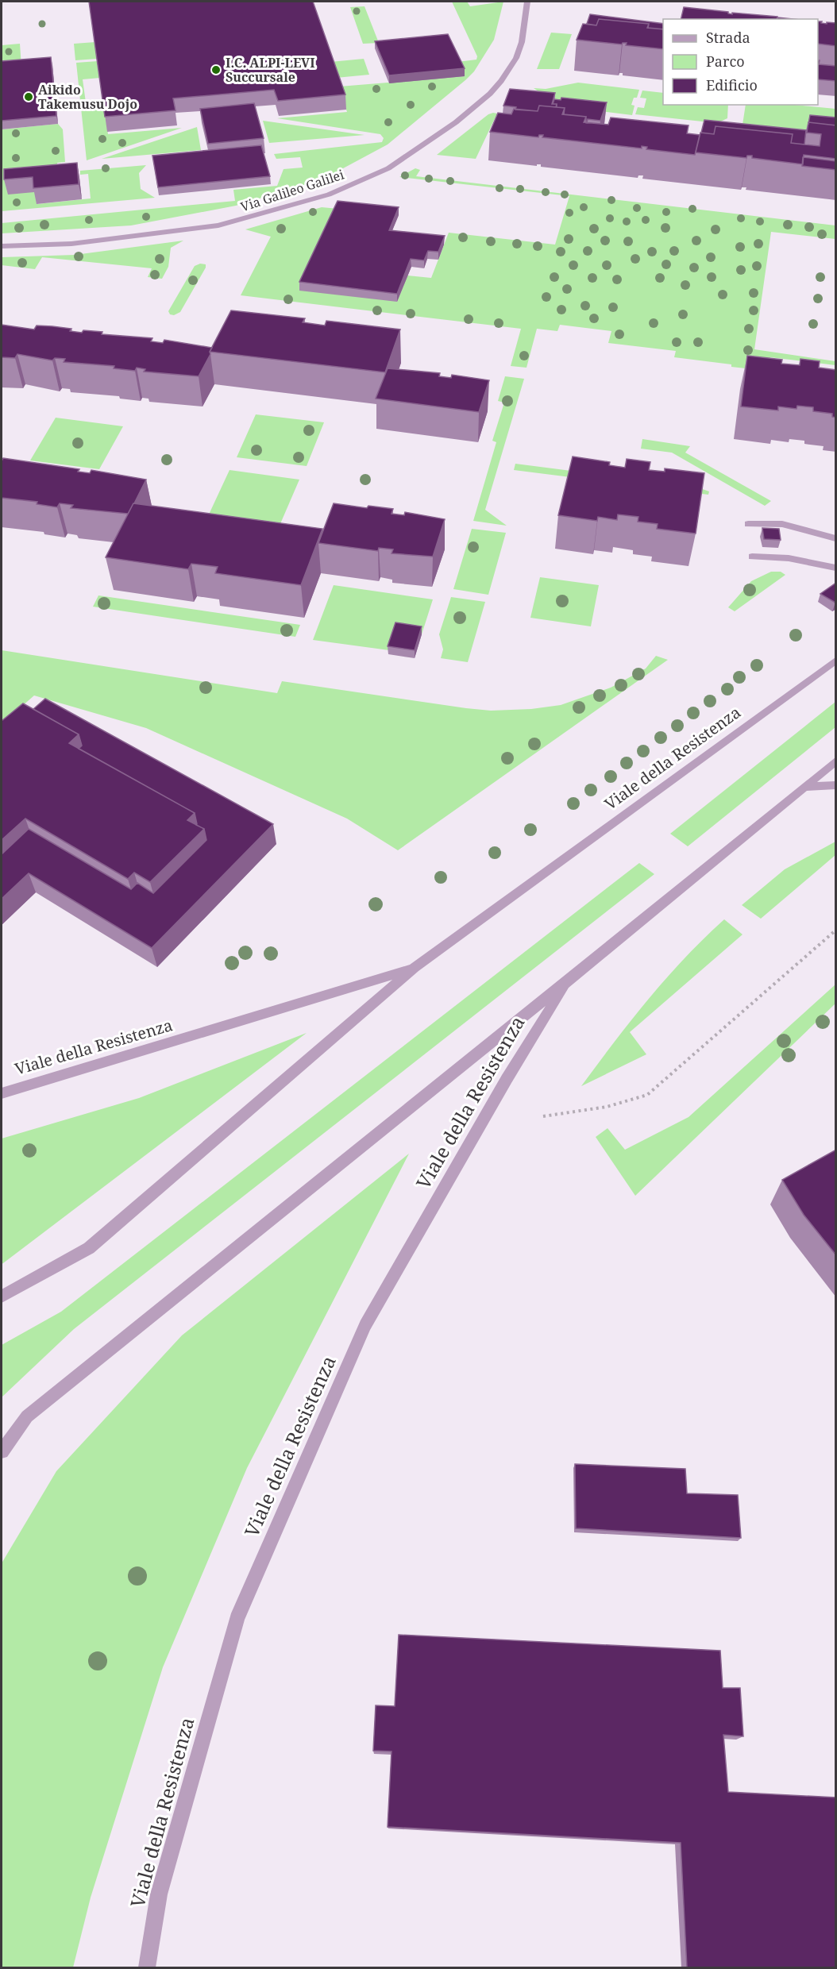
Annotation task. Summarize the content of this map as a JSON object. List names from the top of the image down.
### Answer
{
  "streets": {
    "street": ["Via Galileo Galilei", "Viale della Resistenza"]
  },
  "places": ["I.C. ALPI-LEVI Succursale", "Aikido Takemusu Dojo"],
  "legend": ["Strada", "Parco", "Edificio"]
}
